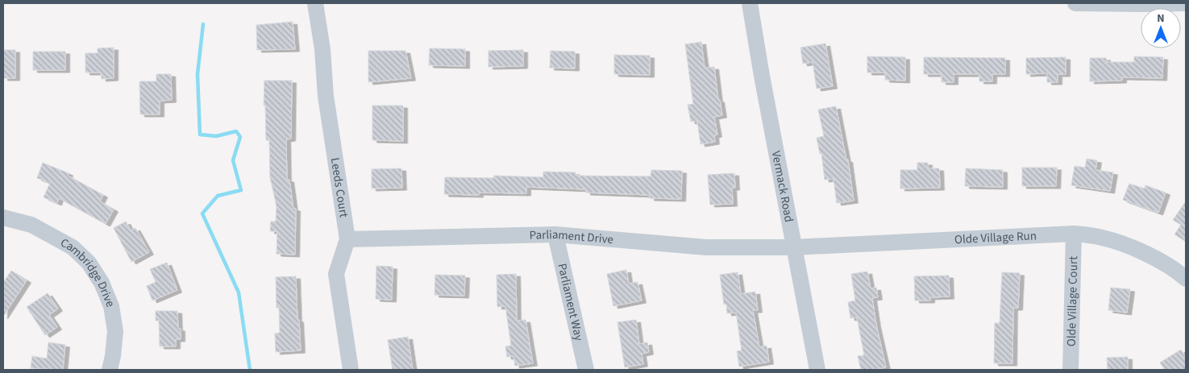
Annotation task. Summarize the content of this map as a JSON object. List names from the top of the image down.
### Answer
{
  "streets": {
    "street": [
      "Vermack Road",
      "Leeds Court",
      "Olde Village Run",
      "Parliament Drive",
      "Cambridge Drive",
      "Olde Village Court",
      "Parliament Way"
    ]
  },
  "crossings": [
    ["Vermack Road", "Olde Village Run"],
    ["Vermack Road", "Parliament Drive"],
    ["Leeds Court", "Parliament Drive"],
    ["Olde Village Run", "Parliament Drive"],
    ["Olde Village Run", "Olde Village Court"],
    ["Parliament Drive", "Parliament Way"]
  ],
  "north": "top"
}
